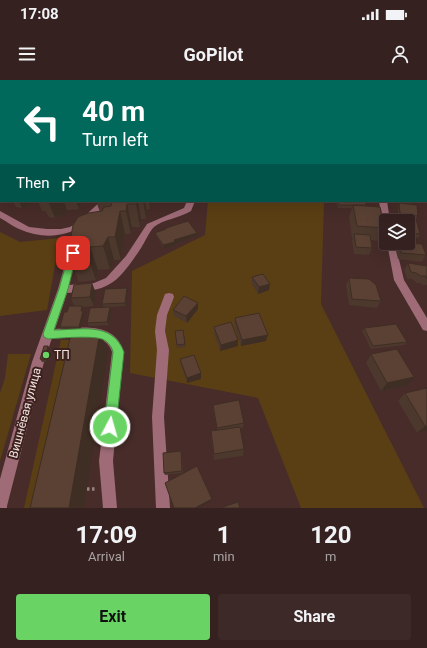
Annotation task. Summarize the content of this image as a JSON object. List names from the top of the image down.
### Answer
{
  "streets": {
    "street": ["Вишнёвая улица"]
  },
  "places": ["ТП"],
  "page": {
    "status": "17:08",
    "header": "GoPilot",
    "turn": ["40 m", "Turn left"],
    "then": "Then",
    "eta": [
      "17:09",
      "Arrival",
      "1",
      "min",
      "120",
      "m"
    ],
    "buttons": ["Exit", "Share"]
  }
}
